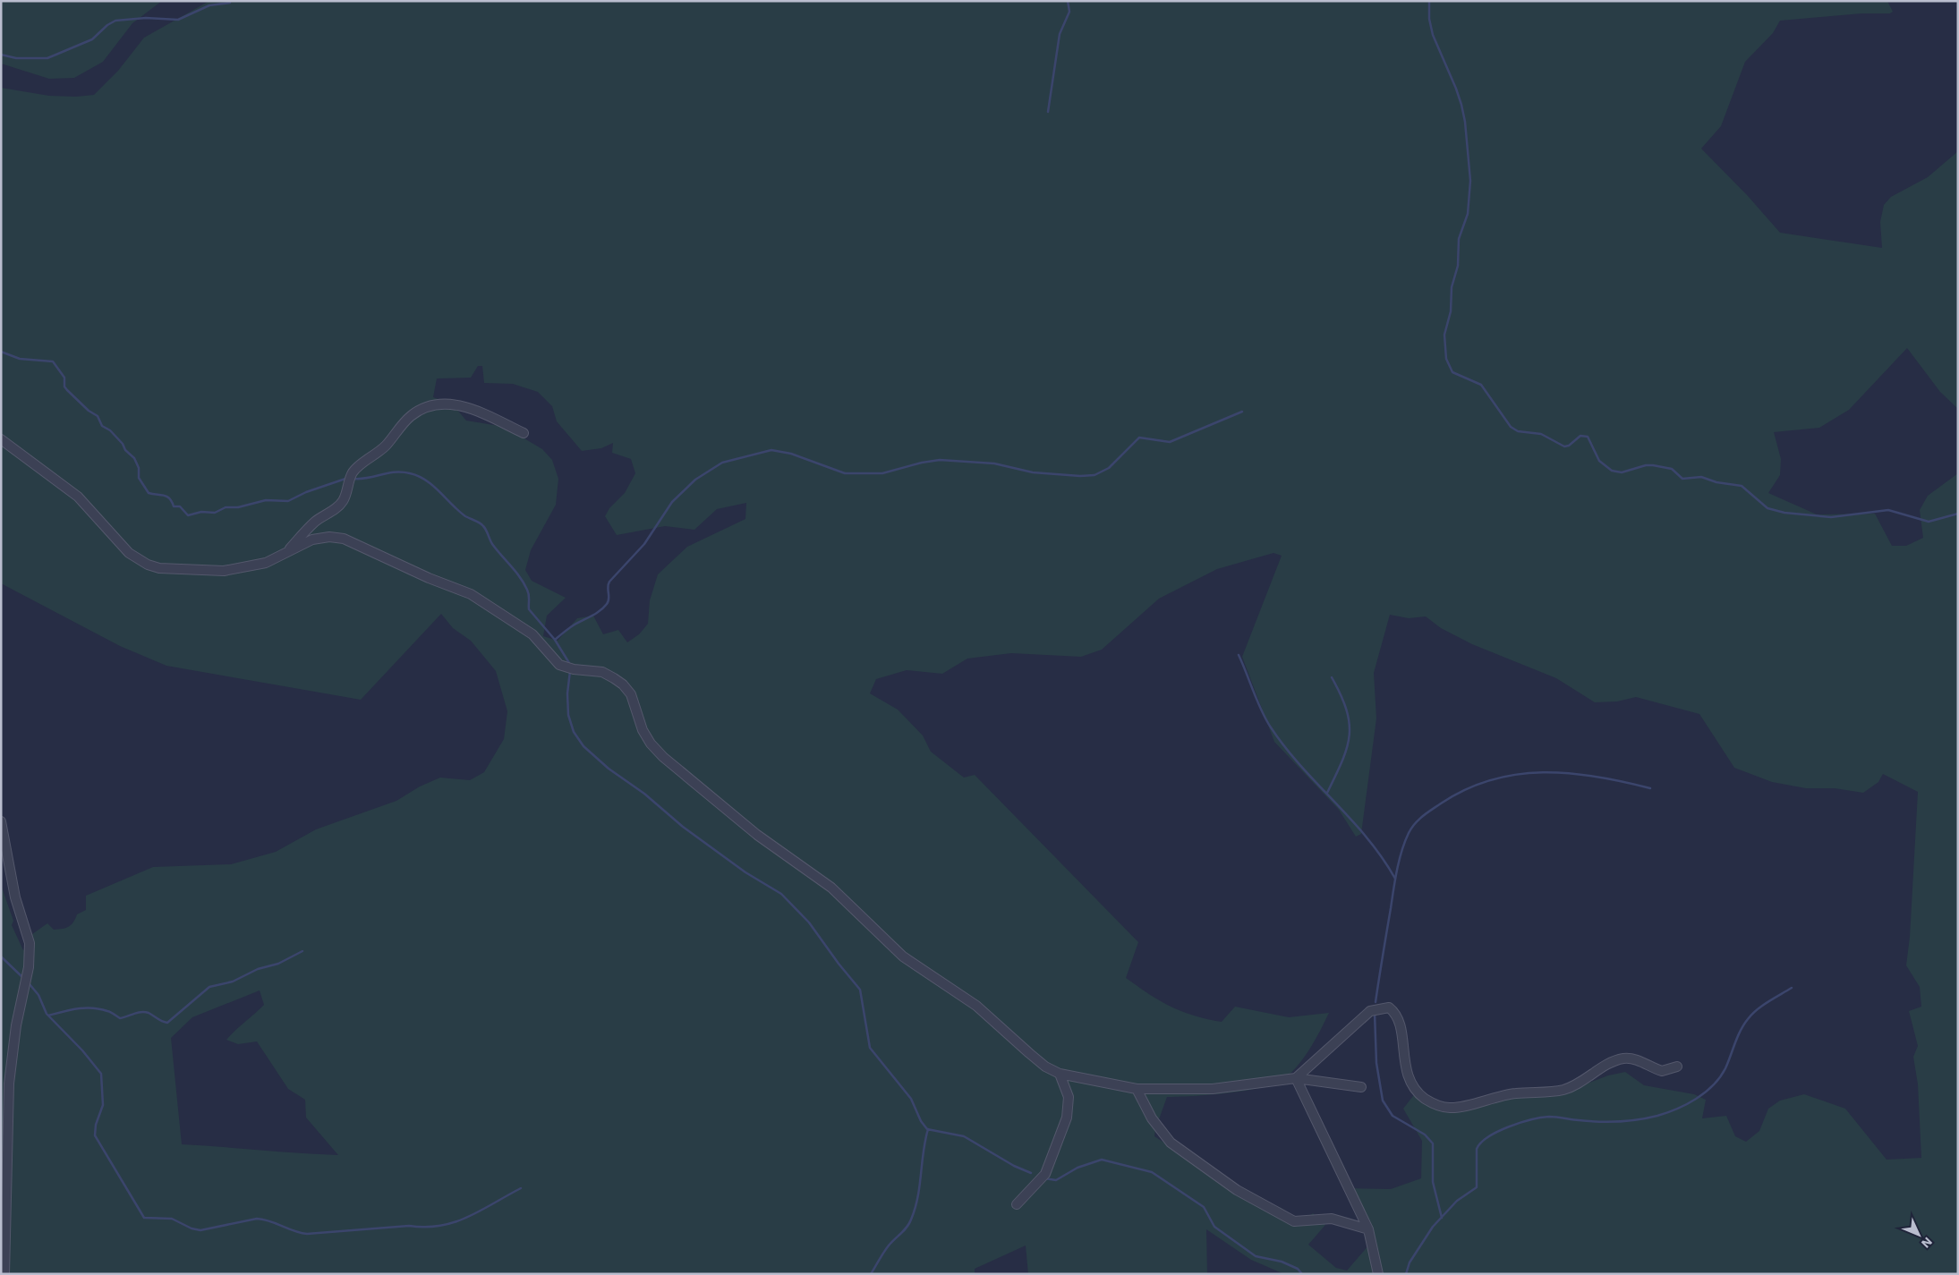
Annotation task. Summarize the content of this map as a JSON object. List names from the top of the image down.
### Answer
{
  "north": "bottom right"
}
